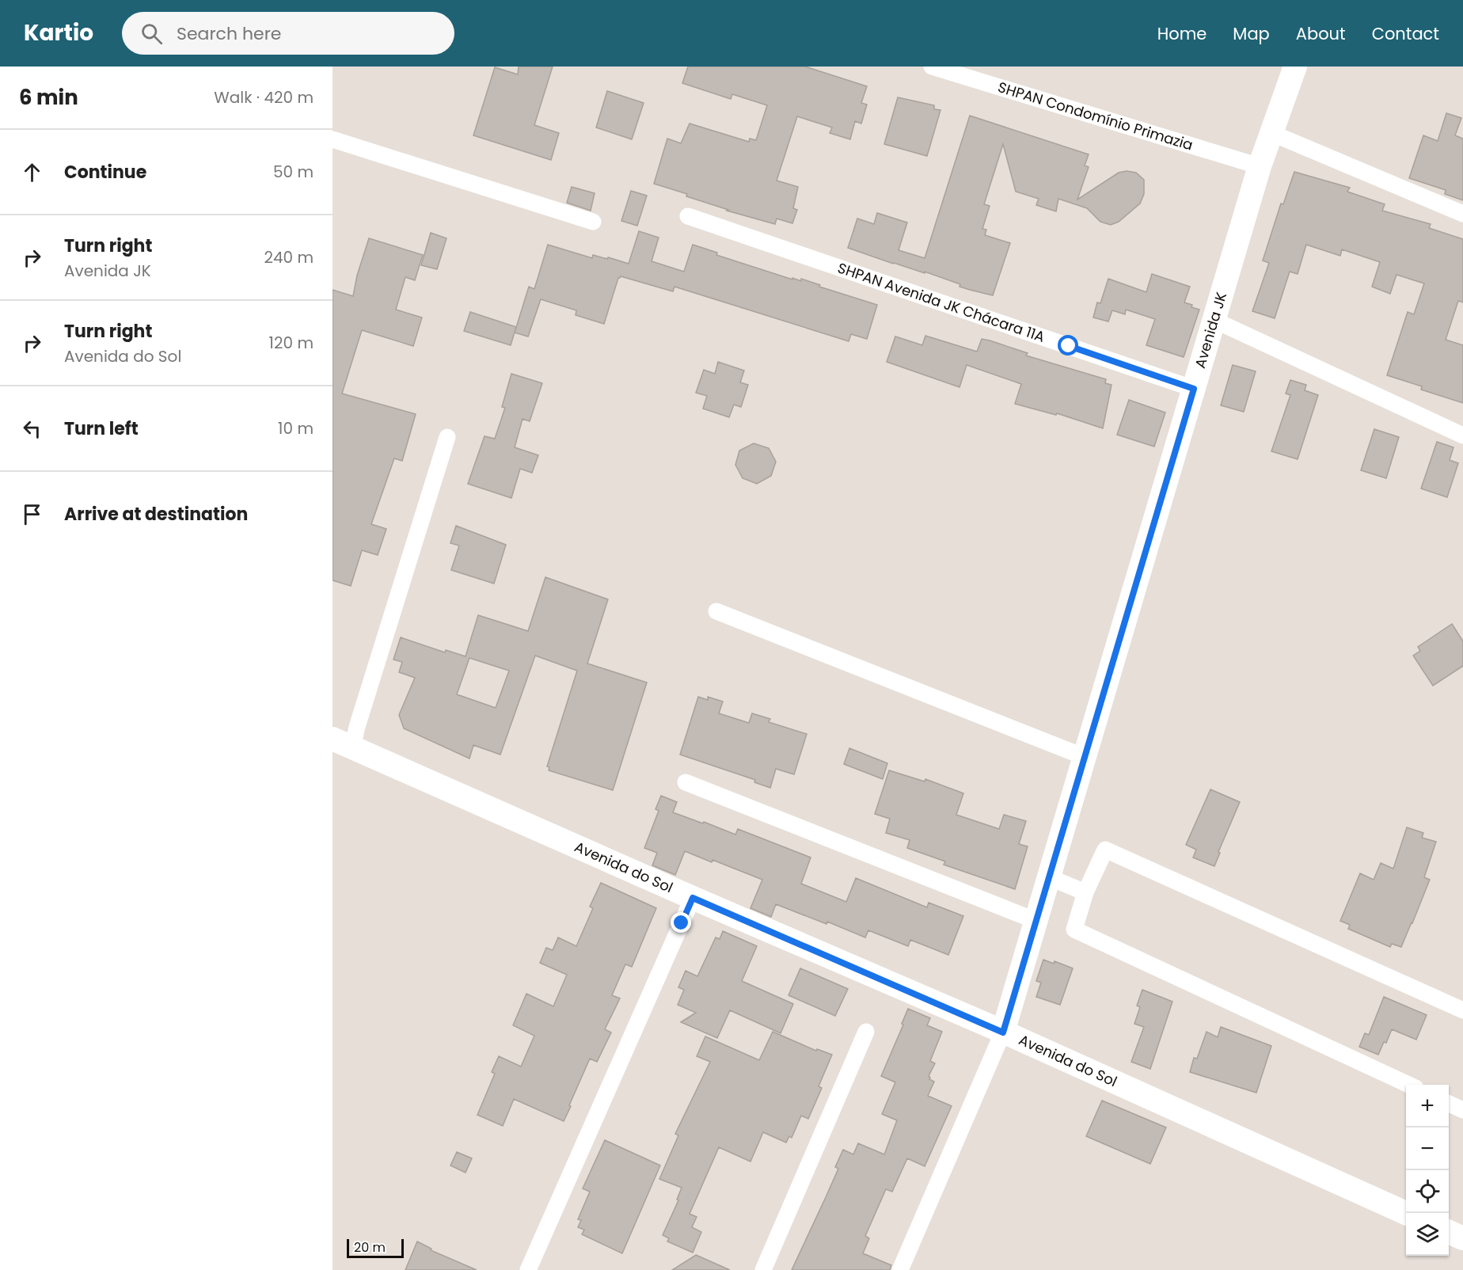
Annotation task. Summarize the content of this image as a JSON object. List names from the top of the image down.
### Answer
{
  "streets": {
    "street": [
      "SHPAN Condomínio Primazia",
      "SHPAN Avenida JK Chácara 11A",
      "Avenida JK",
      "Avenida do Sol"
    ]
  },
  "crossings": [
    ["SHPAN Condomínio Primazia", "Avenida JK"],
    ["SHPAN Avenida JK Chácara 11A", "Avenida JK"],
    ["Avenida JK", "Avenida do Sol"]
  ],
  "scale_bar": "20 m",
  "page": {
    "header": "Kartio",
    "search": "Search here",
    "nav": [
      "Home",
      "Map",
      "About",
      "Contact"
    ],
    "heading": ["6 min", "Walk · 420 m"],
    "list": [
      ["Continue", "50 m"],
      ["Turn right", "Avenida JK", "240 m"],
      ["Turn right", "Avenida do Sol", "120 m"],
      ["Turn left", "10 m"],
      "Arrive at destination"
    ],
    "map_buttons": ["+", "−"],
    "scale": "20 m"
  }
}
